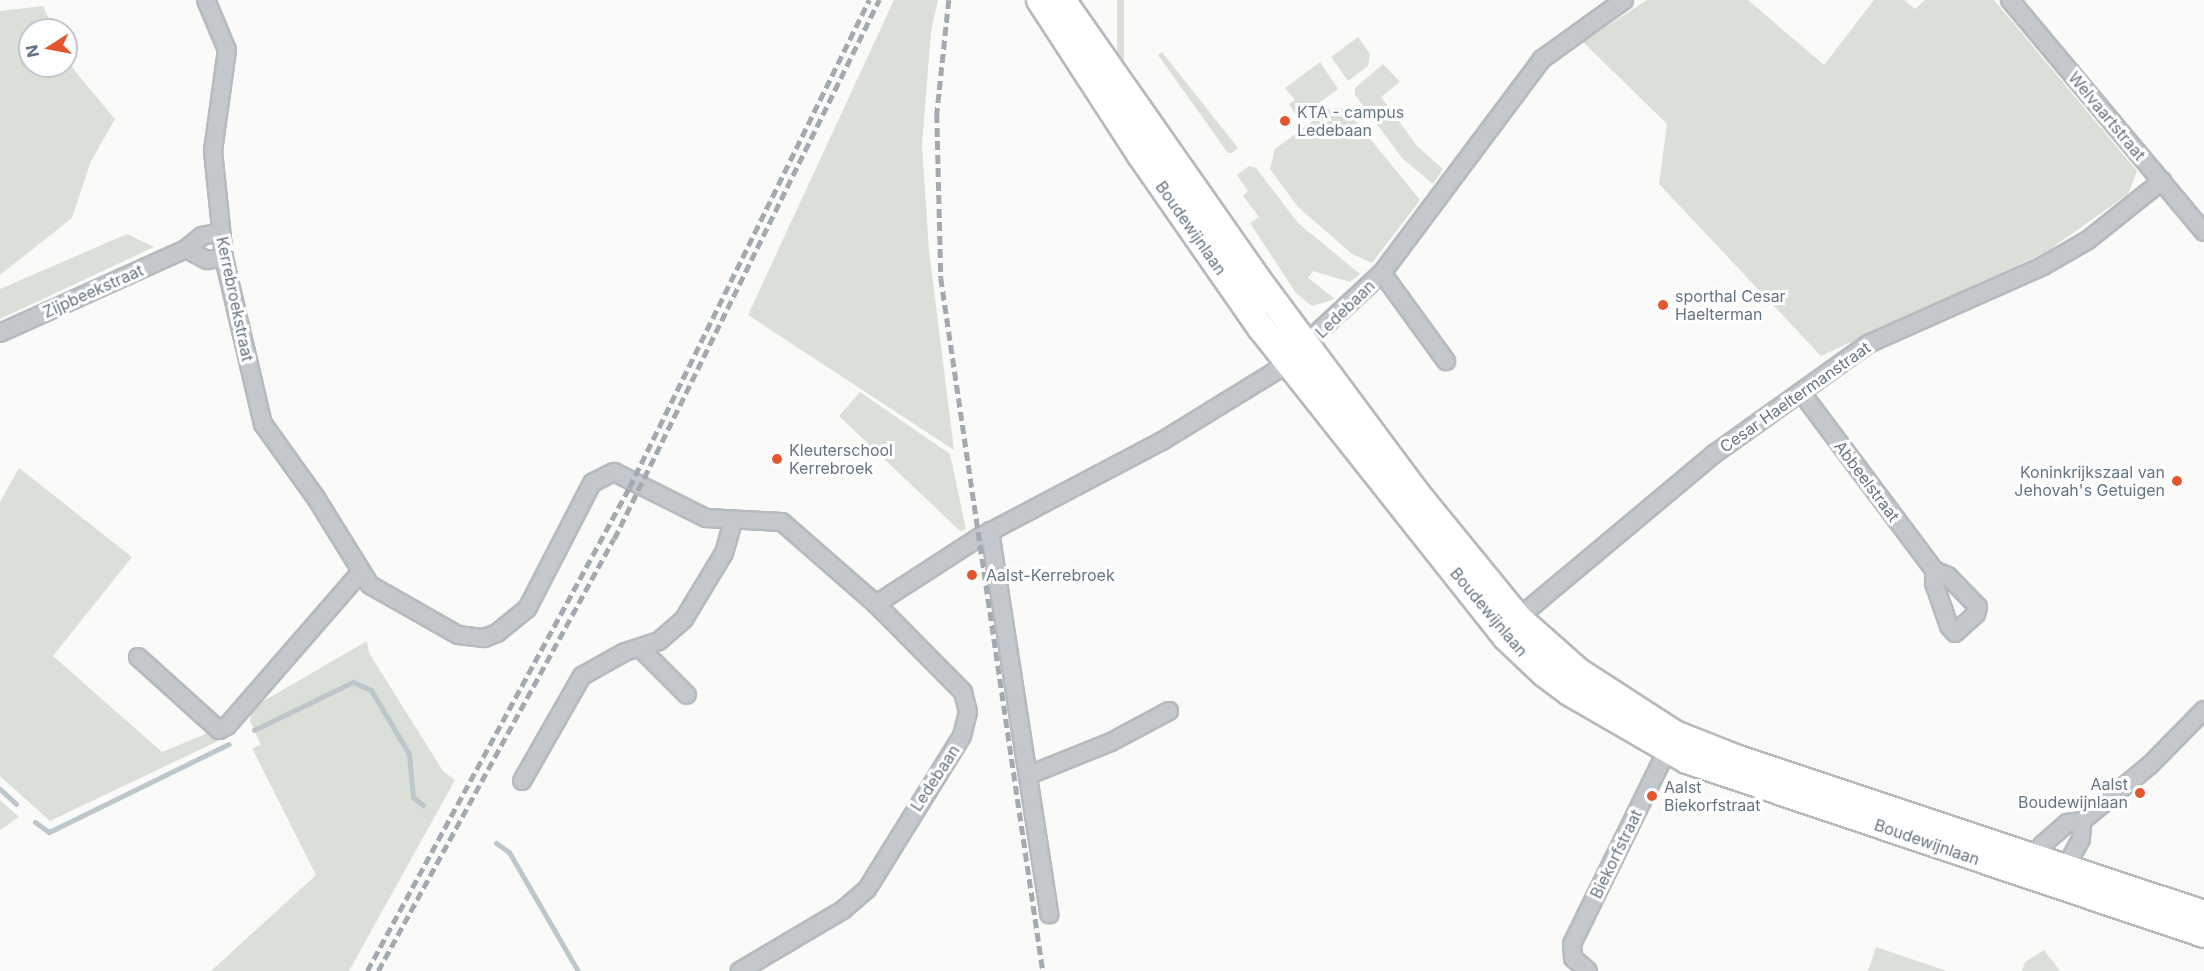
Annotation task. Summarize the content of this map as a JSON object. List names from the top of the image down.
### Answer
{
  "streets": {
    "main road": ["Boudewijnlaan"],
    "street": [
      "Welvaartstraat",
      "Zijpbeekstraat",
      "Kerrebroekstraat",
      "Ledebaan",
      "Cesar Haeltermanstraat",
      "Abbeelstraat",
      "Biekorfstraat"
    ]
  },
  "crossings": [
    ["Welvaartstraat", "Cesar Haeltermanstraat"],
    ["Boudewijnlaan", "Ledebaan"],
    ["Boudewijnlaan", "Cesar Haeltermanstraat"],
    ["Boudewijnlaan", "Biekorfstraat"],
    ["Zijpbeekstraat", "Kerrebroekstraat"],
    ["Kerrebroekstraat", "Ledebaan"],
    ["Cesar Haeltermanstraat", "Abbeelstraat"]
  ],
  "places": [
    "KTA - campus Ledebaan",
    "sporthal Cesar Haelterman",
    "Kleuterschool Kerrebroek",
    "Koninkrijkszaal van Jehovah's Getuigen",
    "Aalst-Kerrebroek",
    "Aalst Boudewijnlaan",
    "Aalst Biekorfstraat"
  ],
  "north": "left"
}
